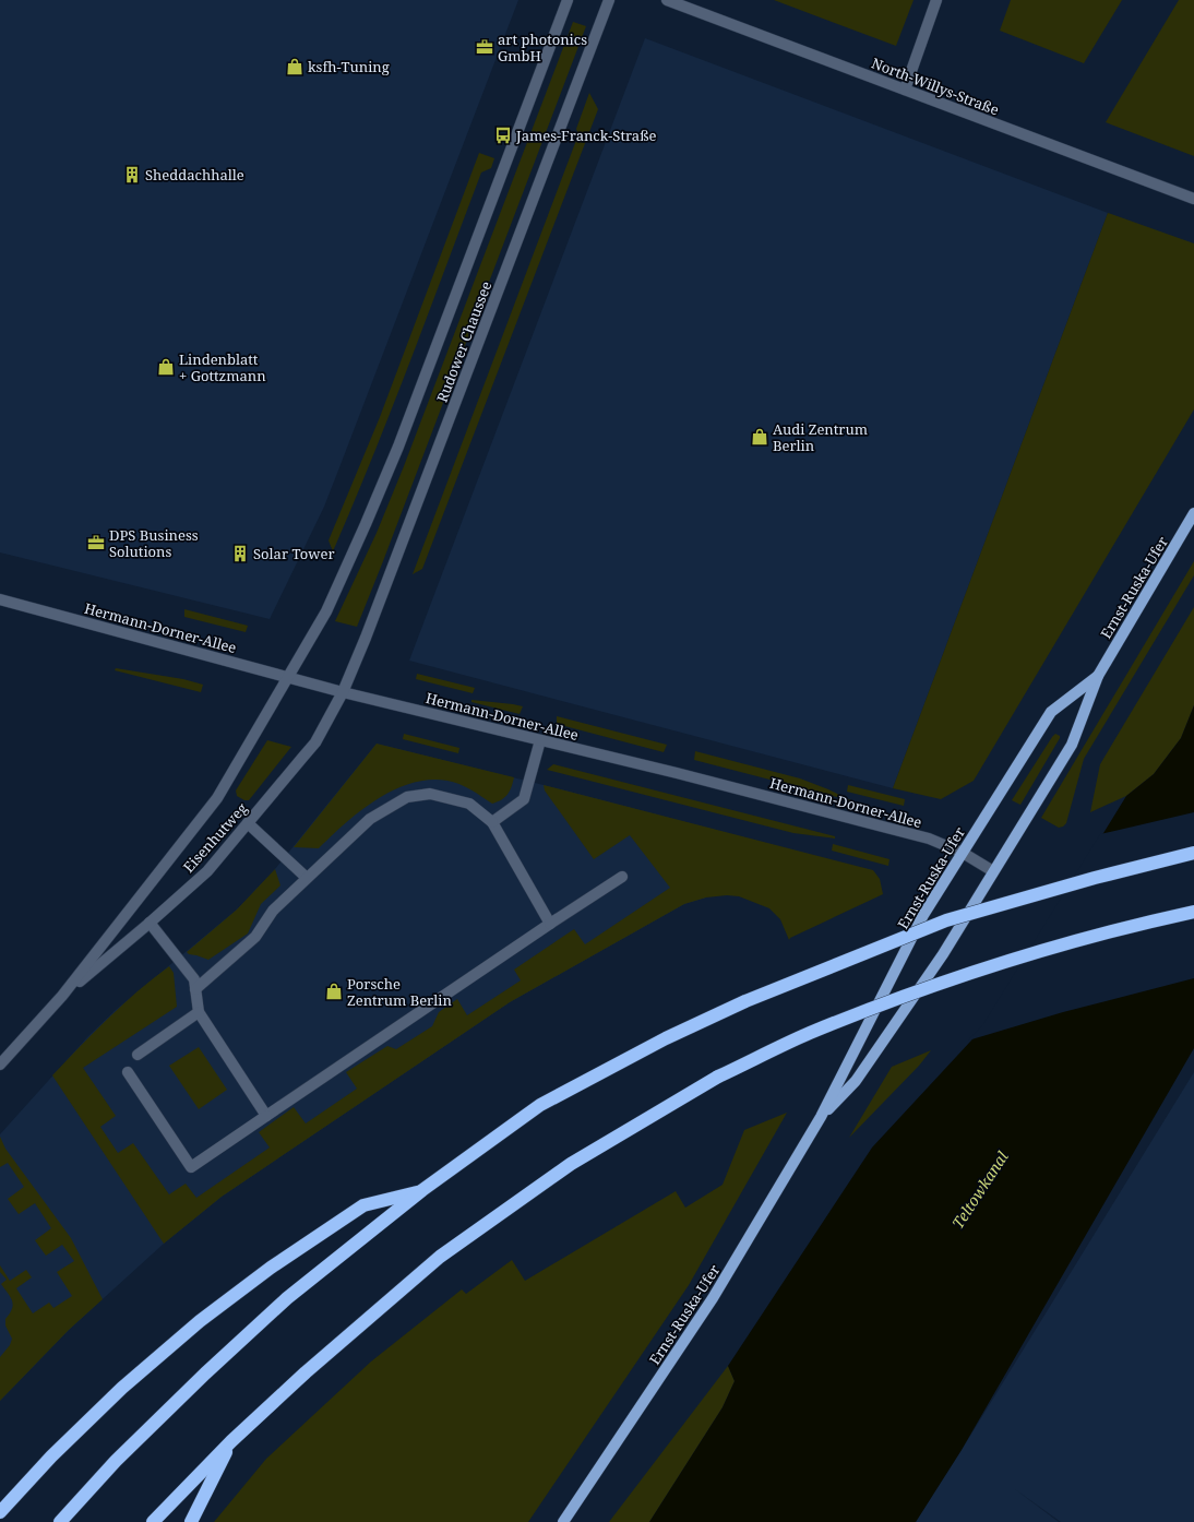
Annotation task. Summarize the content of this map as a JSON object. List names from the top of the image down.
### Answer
{
  "streets": {
    "main road": ["Ernst-Ruska-Ufer"],
    "street": [
      "North-Willys-Straße",
      "Rudower Chaussee",
      "Hermann-Dorner-Allee",
      "Eisenhutweg"
    ]
  },
  "crossings": [
    ["Rudower Chaussee", "Hermann-Dorner-Allee"],
    ["Rudower Chaussee", "Eisenhutweg"],
    ["Ernst-Ruska-Ufer", "Hermann-Dorner-Allee"],
    ["Hermann-Dorner-Allee", "Eisenhutweg"]
  ],
  "water": ["Teltowkanal"],
  "places": {
    "office": ["art photonics GmbH", "DPS Business Solutions"],
    "shop": [
      "ksfh-Tuning",
      "Lindenblatt + Gottzmann",
      "Audi Zentrum Berlin",
      "Porsche Zentrum Berlin"
    ],
    "bus stop": ["James-Franck-Straße"],
    "building": ["Sheddachhalle", "Solar Tower"]
  }
}
